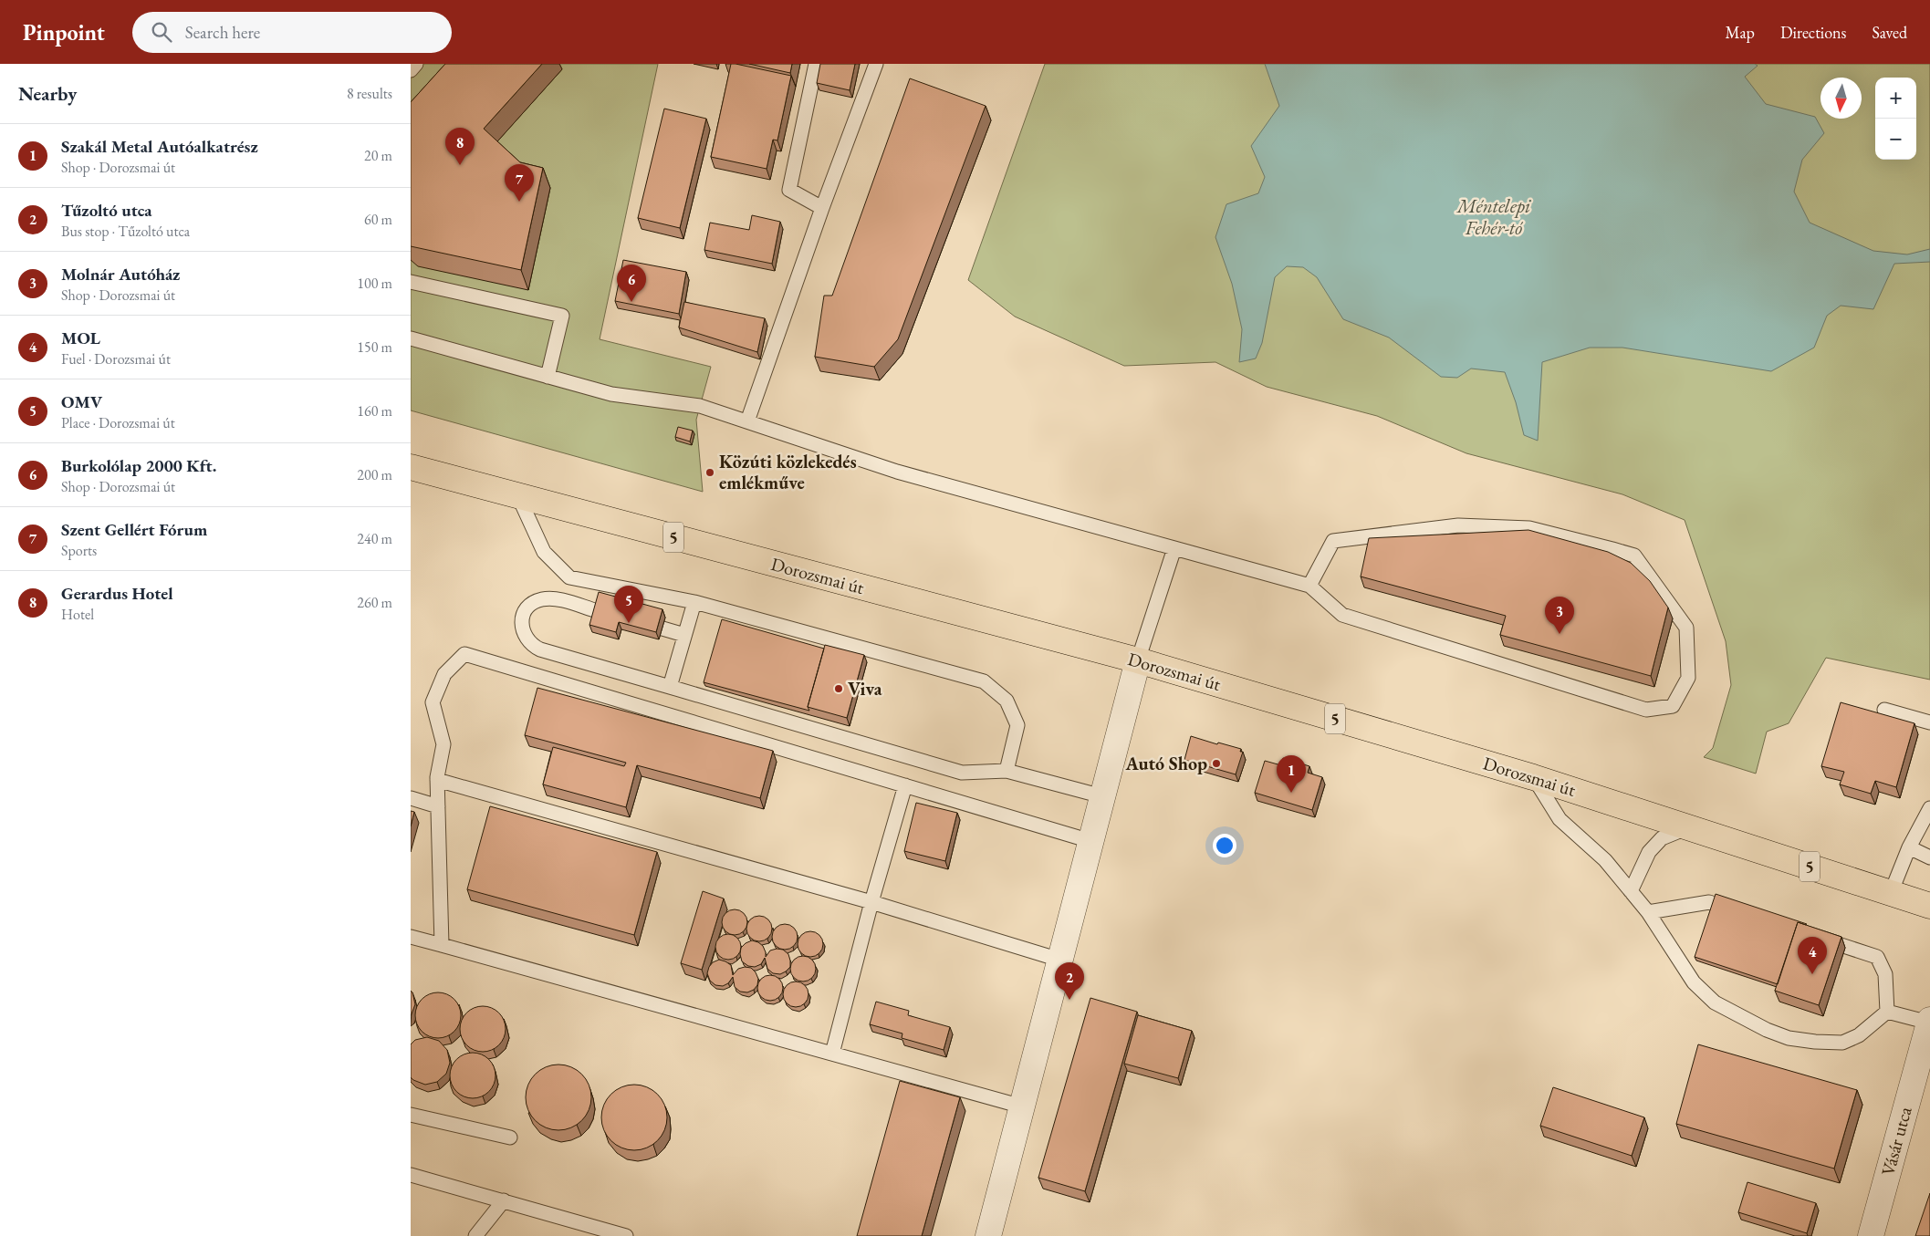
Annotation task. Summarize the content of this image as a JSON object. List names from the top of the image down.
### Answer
{
  "streets": {
    "main road": ["5", "Dorozsmai út"],
    "street": ["Vásár utca"]
  },
  "water": ["Méntelepi Fehér-tó"],
  "places": ["Közúti közlekedés emlékműve", "Viva", "Autó Shop"],
  "north": "bottom",
  "page": {
    "header": "Pinpoint",
    "search": "Search here",
    "nav": ["Map", "Directions", "Saved"],
    "heading": ["Nearby", "8 results"],
    "map_buttons": ["+", "−"],
    "list": [
      {
        "mark": "1",
        "name": "Szakál Metal Autóalkatrész",
        "note": "Shop · Dorozsmai út",
        "value": "20 m"
      },
      {
        "mark": "2",
        "name": "Tűzoltó utca",
        "note": "Bus stop · Tűzoltó utca",
        "value": "60 m"
      },
      {
        "mark": "3",
        "name": "Molnár Autóház",
        "note": "Shop · Dorozsmai út",
        "value": "100 m"
      },
      {
        "mark": "4",
        "name": "MOL",
        "note": "Fuel · Dorozsmai út",
        "value": "150 m"
      },
      {
        "mark": "5",
        "name": "OMV",
        "note": "Place · Dorozsmai út",
        "value": "160 m"
      },
      {
        "mark": "6",
        "name": "Burkolólap 2000 Kft.",
        "note": "Shop · Dorozsmai út",
        "value": "200 m"
      },
      {
        "mark": "7",
        "name": "Szent Gellért Fórum",
        "note": "Sports",
        "value": "240 m"
      },
      {
        "mark": "8",
        "name": "Gerardus Hotel",
        "note": "Hotel",
        "value": "260 m"
      }
    ],
    "pins": [
      "8",
      "7",
      "6",
      "5",
      "3",
      "1",
      "4",
      "2"
    ]
  }
}
